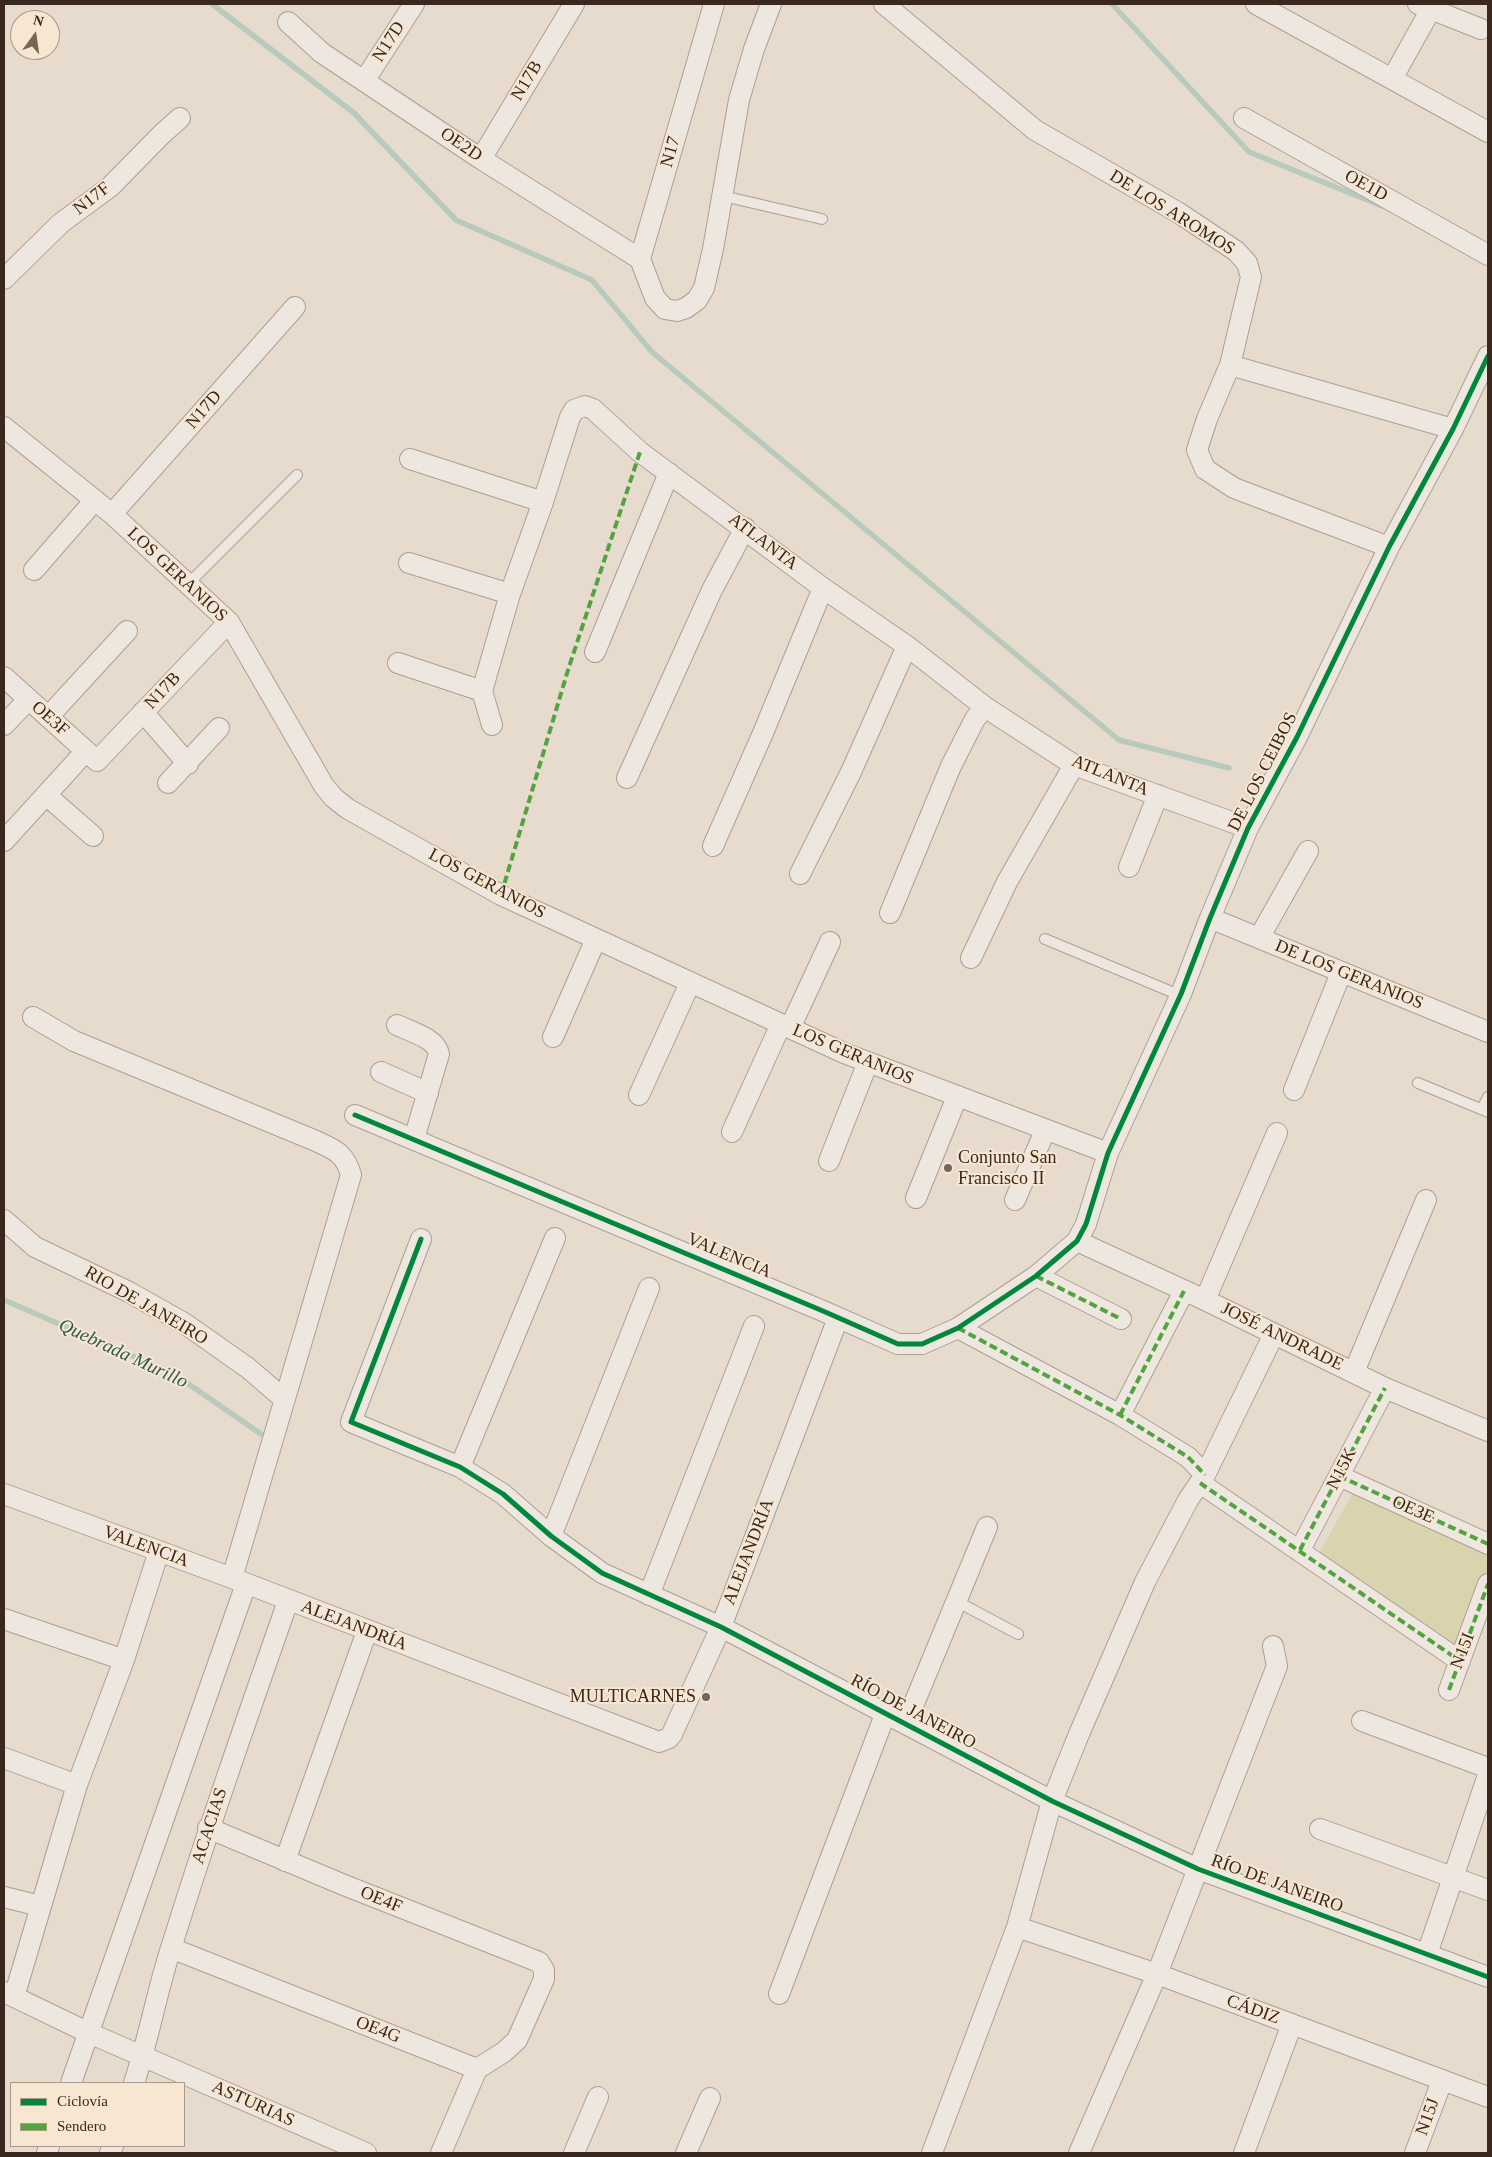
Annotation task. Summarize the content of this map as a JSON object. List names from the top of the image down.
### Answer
{
  "streets": {
    "street": [
      "N17D",
      "N17B",
      "OE2D",
      "N17",
      "OE1D",
      "N17F",
      "DE LOS AROMOS",
      "ATLANTA",
      "LOS GERANIOS",
      "OE3F",
      "DE LOS CEIBOS",
      "DE LOS GERANIOS",
      "VALENCIA",
      "RIO DE JANEIRO",
      "JOSÉ ANDRADE",
      "N15K",
      "OE3E",
      "ALEJANDRÍA",
      "N15I",
      "RÍO DE JANEIRO",
      "ACACIAS",
      "OE4F",
      "CÁDIZ",
      "OE4G",
      "ASTURIAS",
      "N15J"
    ]
  },
  "crossings": [
    ["N17D", "OE2D"],
    ["N17D", "LOS GERANIOS"],
    ["N17B", "OE2D"],
    ["N17B", "LOS GERANIOS"],
    ["N17B", "OE3F"],
    ["OE2D", "N17"],
    ["DE LOS AROMOS", "DE LOS CEIBOS"],
    ["ATLANTA", "DE LOS CEIBOS"],
    ["LOS GERANIOS", "DE LOS CEIBOS"],
    ["DE LOS CEIBOS", "DE LOS GERANIOS"],
    ["DE LOS CEIBOS", "VALENCIA"],
    ["DE LOS CEIBOS", "JOSÉ ANDRADE"],
    ["VALENCIA", "JOSÉ ANDRADE"],
    ["VALENCIA", "ALEJANDRÍA"],
    ["VALENCIA", "ACACIAS"],
    ["JOSÉ ANDRADE", "N15K"],
    ["N15K", "OE3E"],
    ["ALEJANDRÍA", "RÍO DE JANEIRO"],
    ["ALEJANDRÍA", "ACACIAS"],
    ["ACACIAS", "OE4F"],
    ["ACACIAS", "OE4G"],
    ["ACACIAS", "ASTURIAS"],
    ["OE4F", "OE4G"],
    ["CÁDIZ", "N15J"]
  ],
  "water": ["Quebrada Murillo"],
  "places": ["Conjunto San Francisco II", "MULTICARNES"],
  "legend": ["Ciclovía", "Sendero"],
  "north": "top"
}
